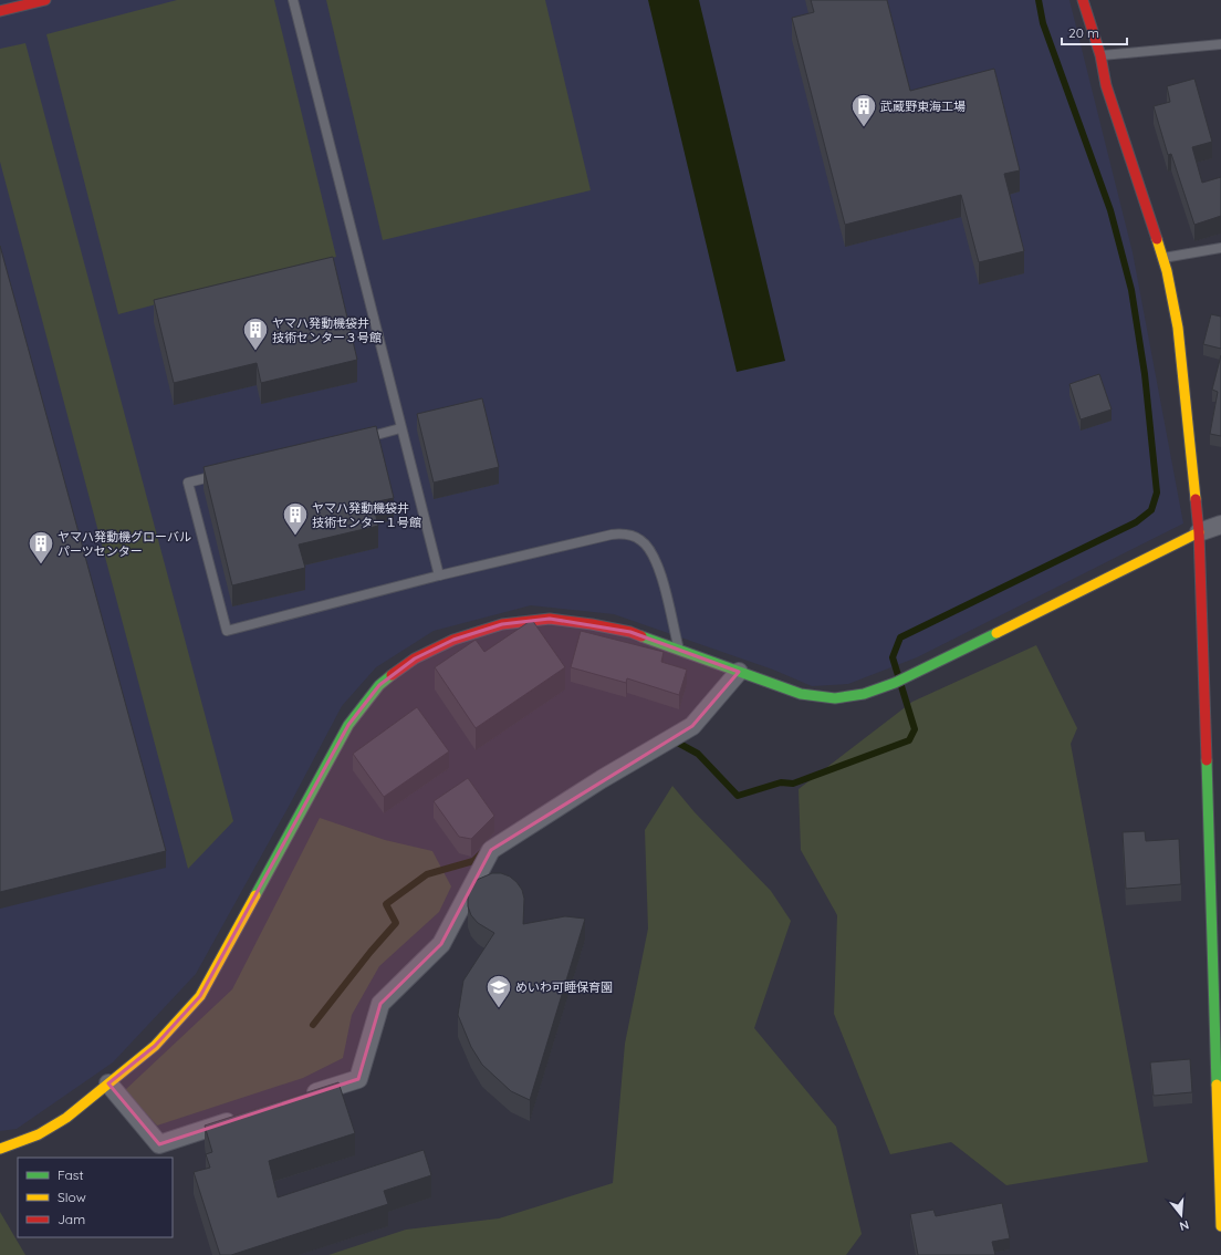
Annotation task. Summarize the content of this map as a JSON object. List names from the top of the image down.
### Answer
{
  "places": {
    "building": [
      "武蔵野東海工場",
      "ヤマハ発動機袋井 技術センター３号館",
      "ヤマハ発動機袋井 技術センター１号館",
      "ヤマハ発動機グローバル パーツセンター"
    ],
    "school or university": ["めいわ可睡保育園"]
  },
  "legend": ["Fast", "Slow", "Jam"],
  "scale_bar": "20 m",
  "north": "bottom"
}
